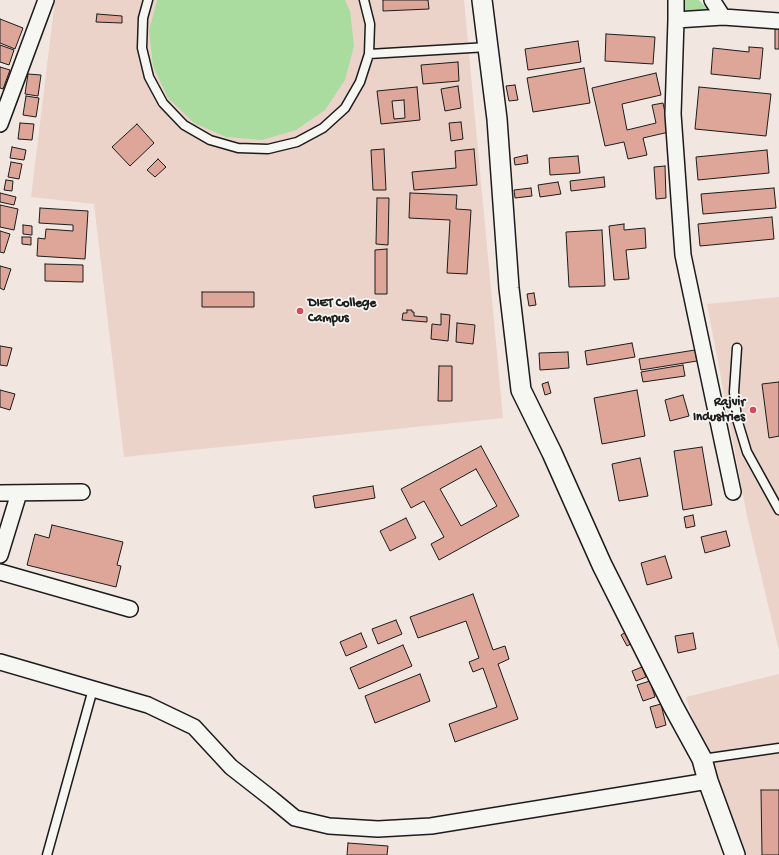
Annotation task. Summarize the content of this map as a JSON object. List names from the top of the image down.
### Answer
{
  "places": ["DIET College Campus", "Rajvir Industries"]
}
